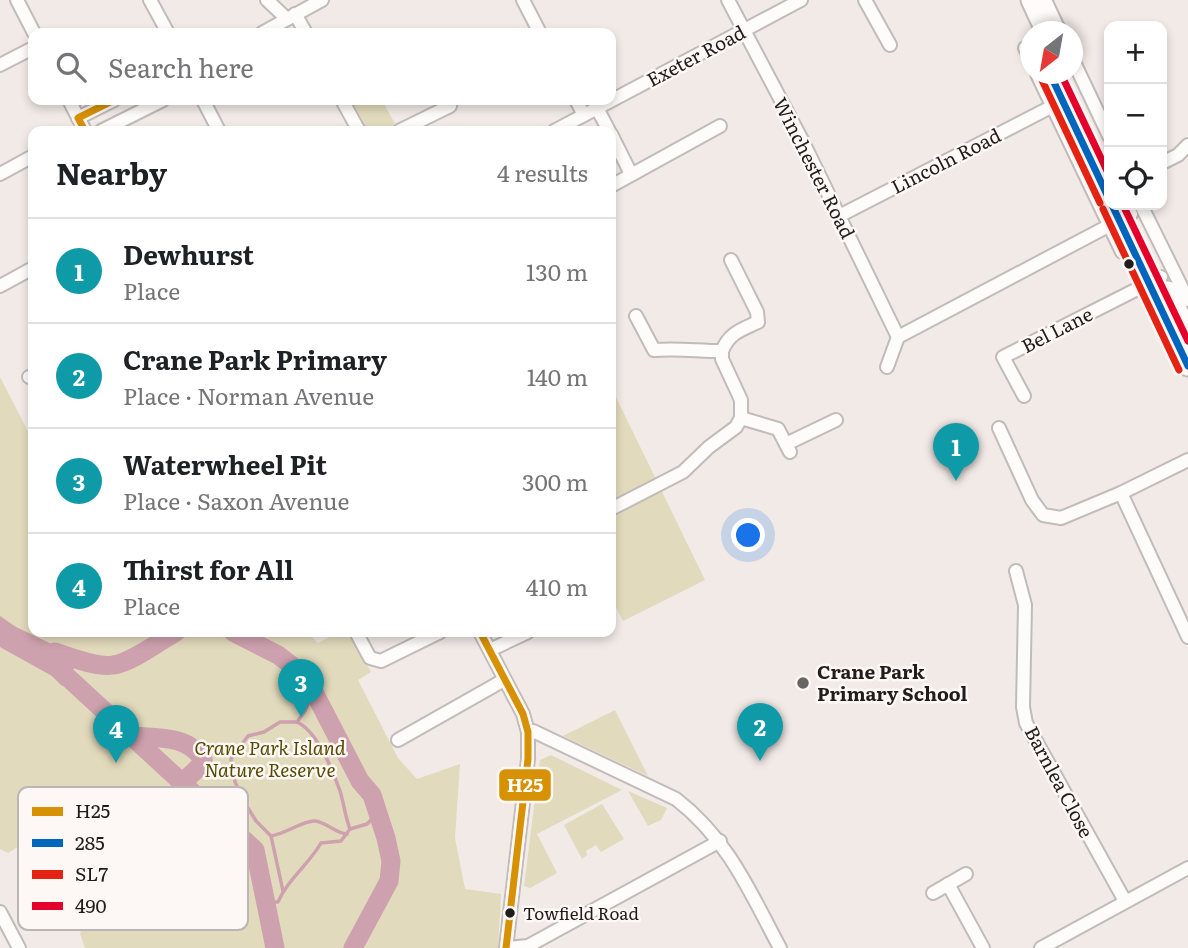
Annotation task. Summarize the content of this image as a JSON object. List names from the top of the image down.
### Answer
{
  "streets": {
    "street": [
      "Exeter Road",
      "Lincoln Road",
      "Winchester Road",
      "Bel Lane",
      "Barnlea Close"
    ]
  },
  "crossings": [
    ["Exeter Road", "Winchester Road"],
    ["Lincoln Road", "Winchester Road"]
  ],
  "parks": ["Crane Park Island Nature Reserve"],
  "places": ["Crane Park Primary School", "Towfield Road"],
  "lines": [
    "transit line 285",
    "transit line SL7",
    "transit line 490",
    "transit line H25"
  ],
  "legend": [
    "H25",
    "285",
    "SL7",
    "490"
  ],
  "north": "bottom left",
  "page": {
    "map_buttons": ["+", "−"],
    "search": "Search here",
    "heading": ["Nearby", "4 results"],
    "list": [
      {
        "mark": "1",
        "name": "Dewhurst",
        "note": "Place",
        "value": "130 m"
      },
      {
        "mark": "2",
        "name": "Crane Park Primary",
        "note": "Place · Norman Avenue",
        "value": "140 m"
      },
      {
        "mark": "3",
        "name": "Waterwheel Pit",
        "note": "Place · Saxon Avenue",
        "value": "300 m"
      },
      {
        "mark": "4",
        "name": "Thirst for All",
        "note": "Place",
        "value": "410 m"
      }
    ],
    "pins": [
      "1",
      "3",
      "2",
      "4"
    ]
  }
}
